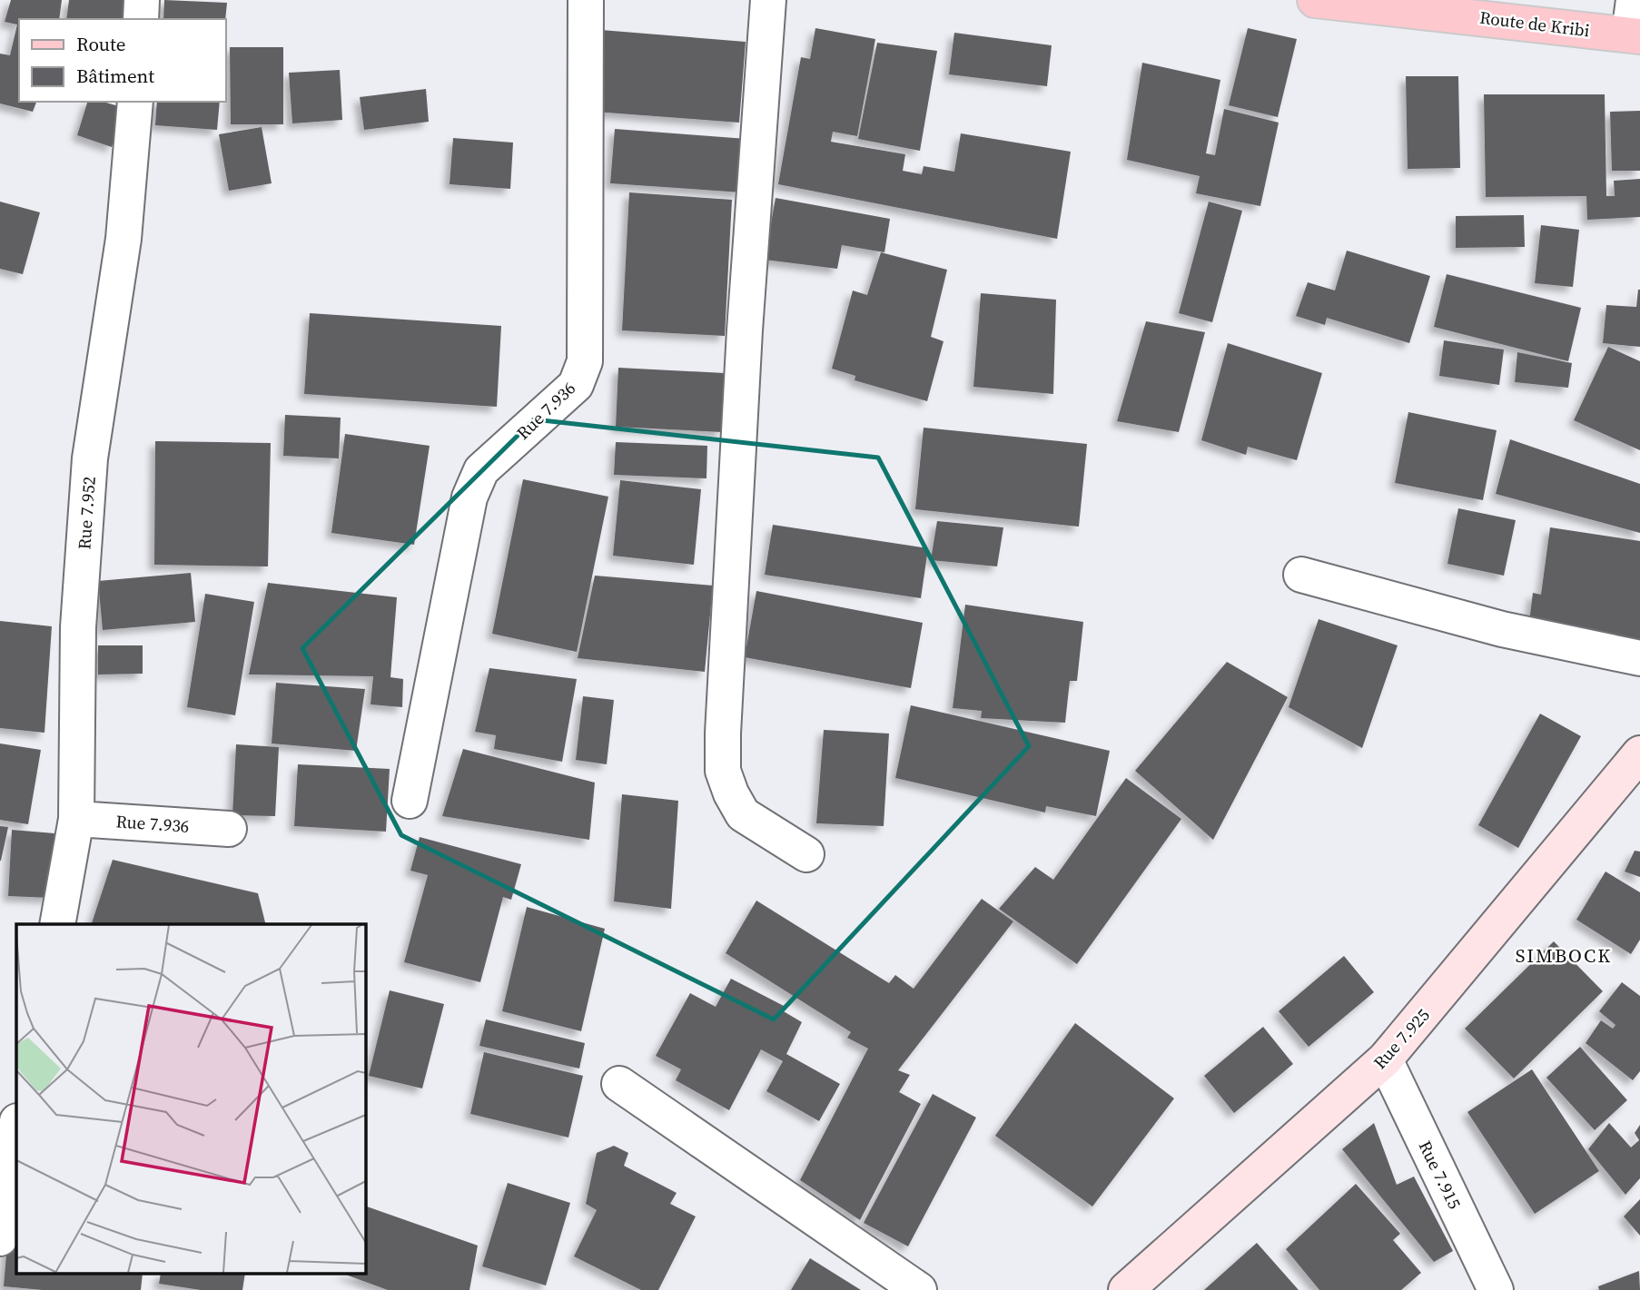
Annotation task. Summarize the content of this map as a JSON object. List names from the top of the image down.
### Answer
{
  "streets": {
    "main road": ["Route de Kribi"],
    "street": [
      "Rue 7.936",
      "Rue 7.952",
      "Rue 7.925",
      "Rue 7.915"
    ]
  },
  "crossings": [
    ["Rue 7.936", "Rue 7.952"],
    ["Rue 7.925", "Rue 7.915"]
  ],
  "districts": ["SIMBOCK"],
  "legend": ["Route", "Bâtiment"]
}
